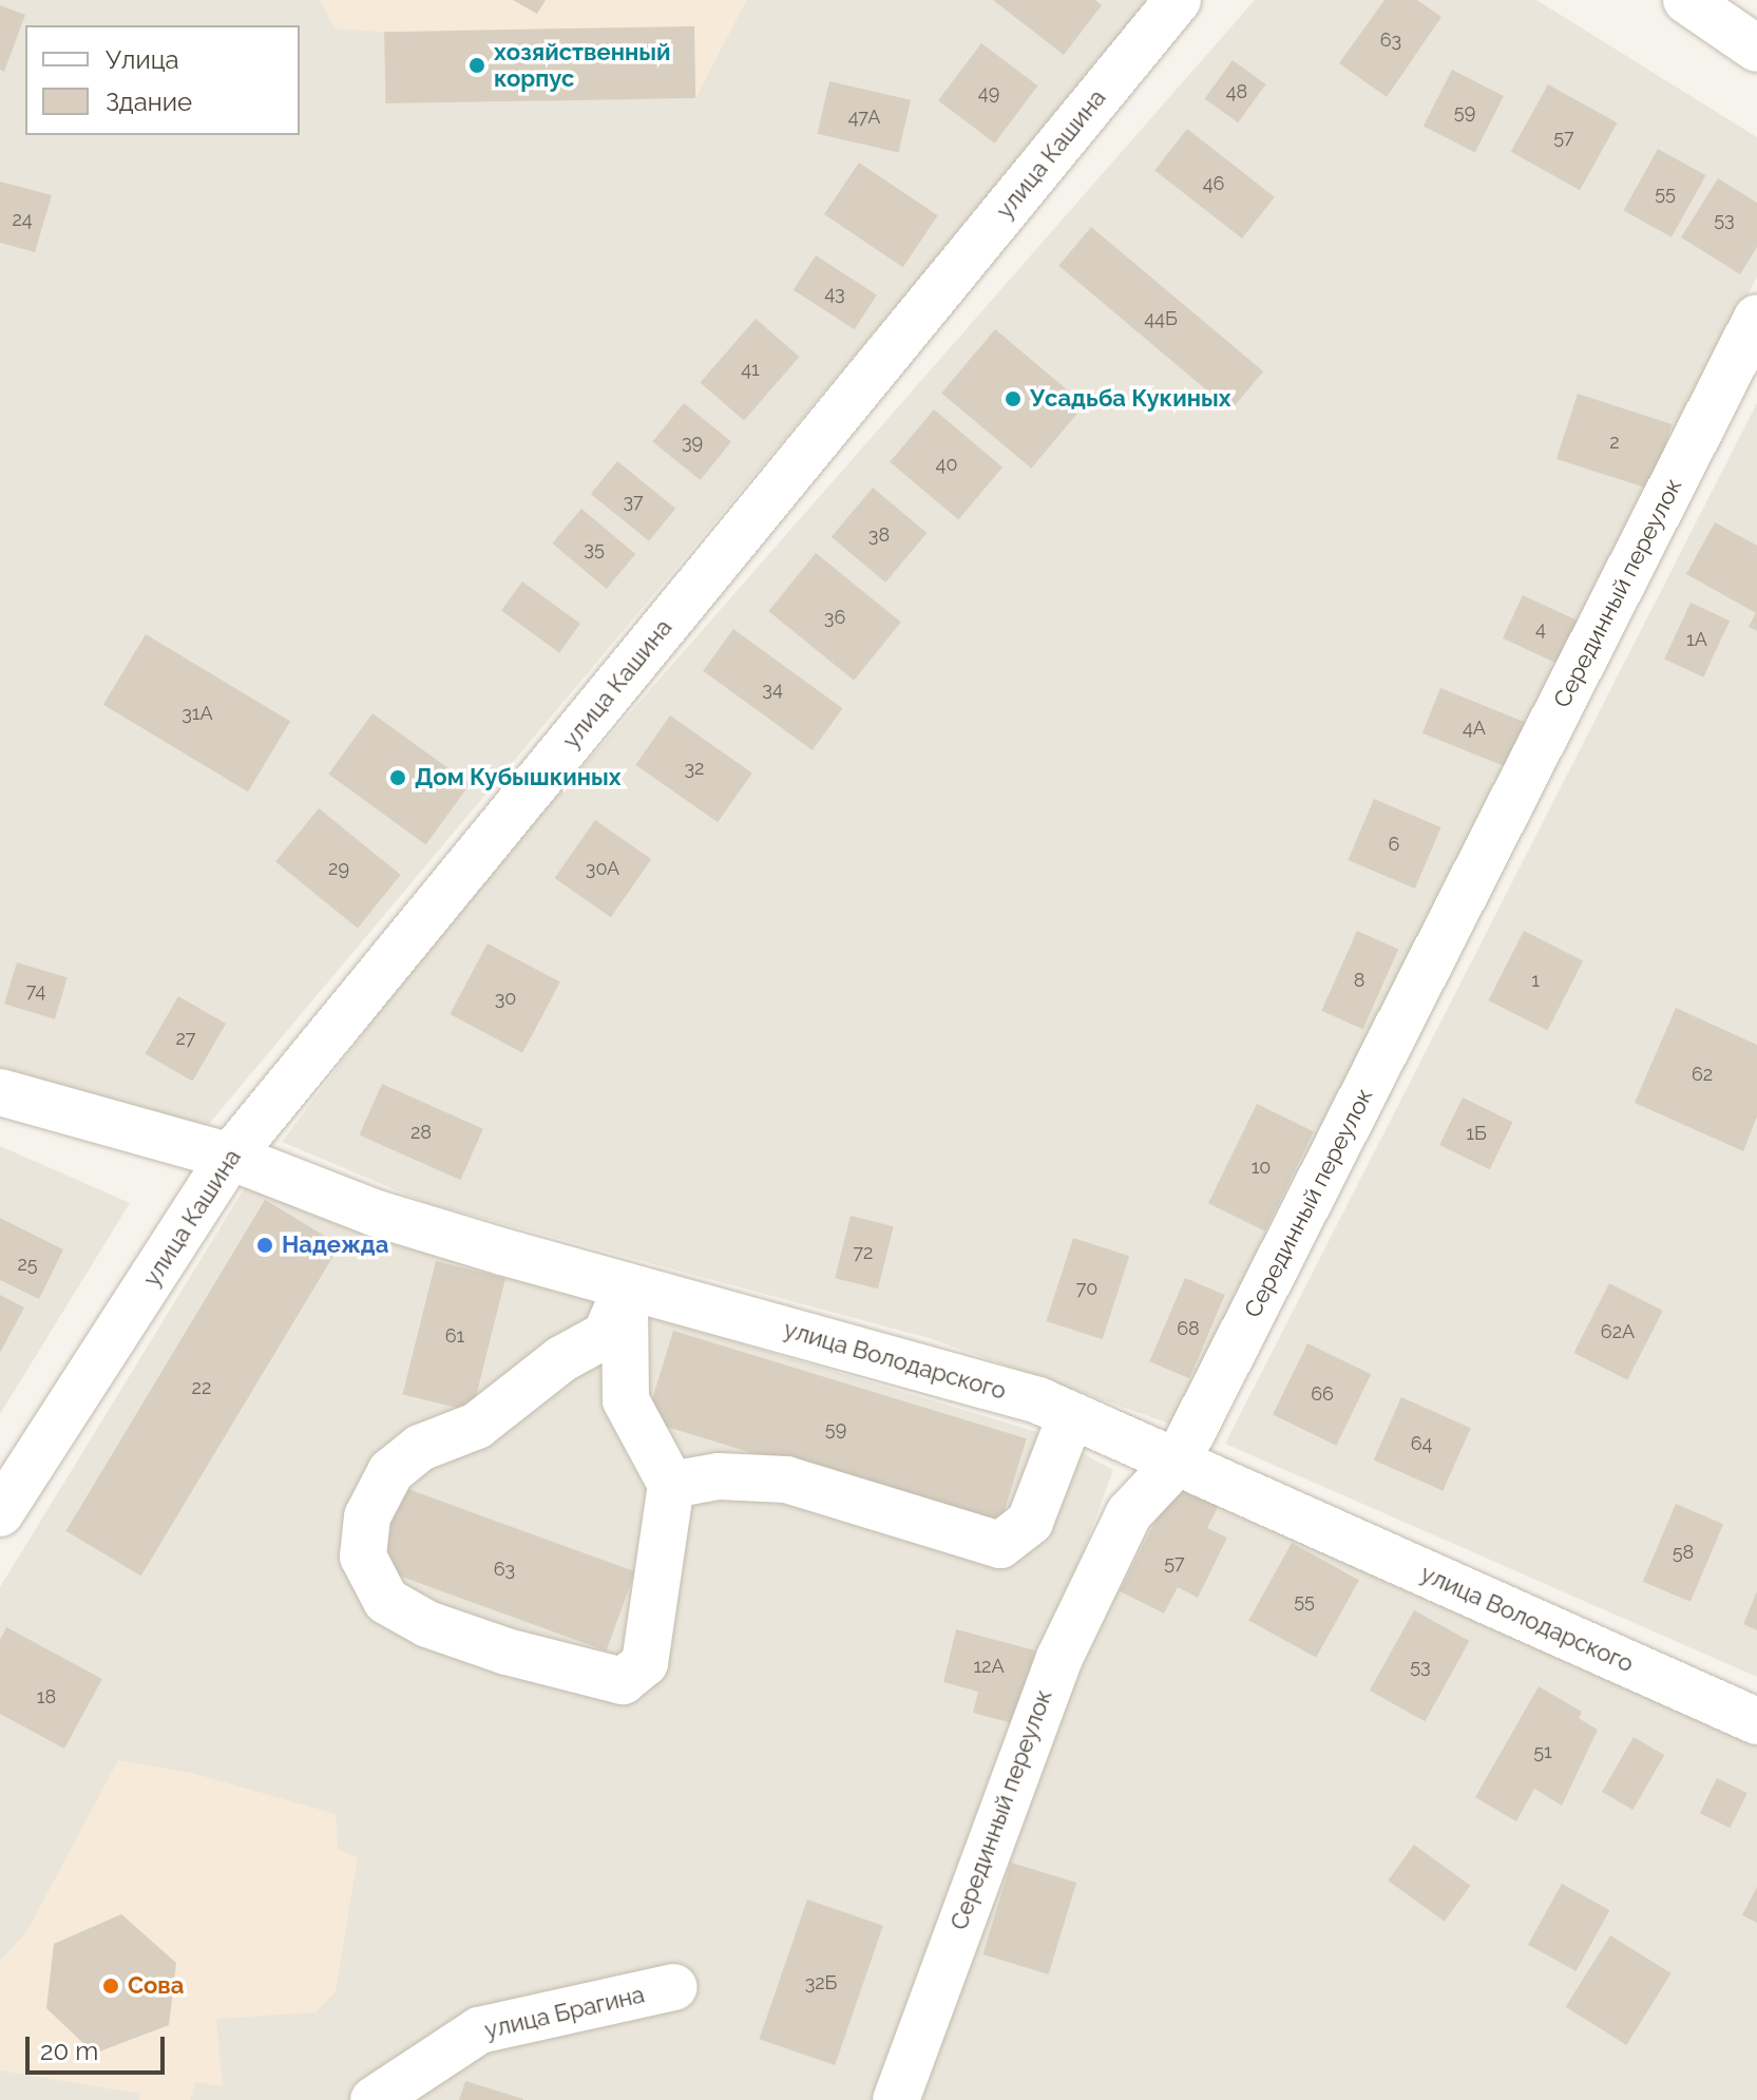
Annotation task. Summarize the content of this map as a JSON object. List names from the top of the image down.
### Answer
{
  "streets": {
    "street": [
      "улица Кашина",
      "Серединный переулок",
      "улица Володарского",
      "улица Брагина"
    ]
  },
  "crossings": [
    ["улица Кашина", "улица Володарского"],
    ["Серединный переулок", "улица Володарского"]
  ],
  "places": [
    "хозяйственный корпус",
    "Усадьба Кукиных",
    "Дом Кубышкиных",
    "Надежда",
    "Сова"
  ],
  "house_numbers": [
    "63",
    "48",
    "49",
    "59",
    "47А",
    "57",
    "46",
    "55",
    "24",
    "53",
    "43",
    "44Б",
    "41",
    "39",
    "2",
    "40",
    "37",
    "38",
    "35",
    "36",
    "4",
    "1А",
    "34",
    "31А",
    "4А",
    "32",
    "6",
    "29",
    "30А",
    "8",
    "1",
    "74",
    "30",
    "27",
    "62",
    "28",
    "1Б",
    "10",
    "72",
    "25",
    "70",
    "68",
    "62А",
    "61",
    "22",
    "66",
    "59",
    "64",
    "58",
    "57",
    "63",
    "55",
    "12А",
    "53",
    "18",
    "51",
    "32Б"
  ],
  "legend": ["Улица", "Здание"],
  "scale_bar": "20 m"
}
